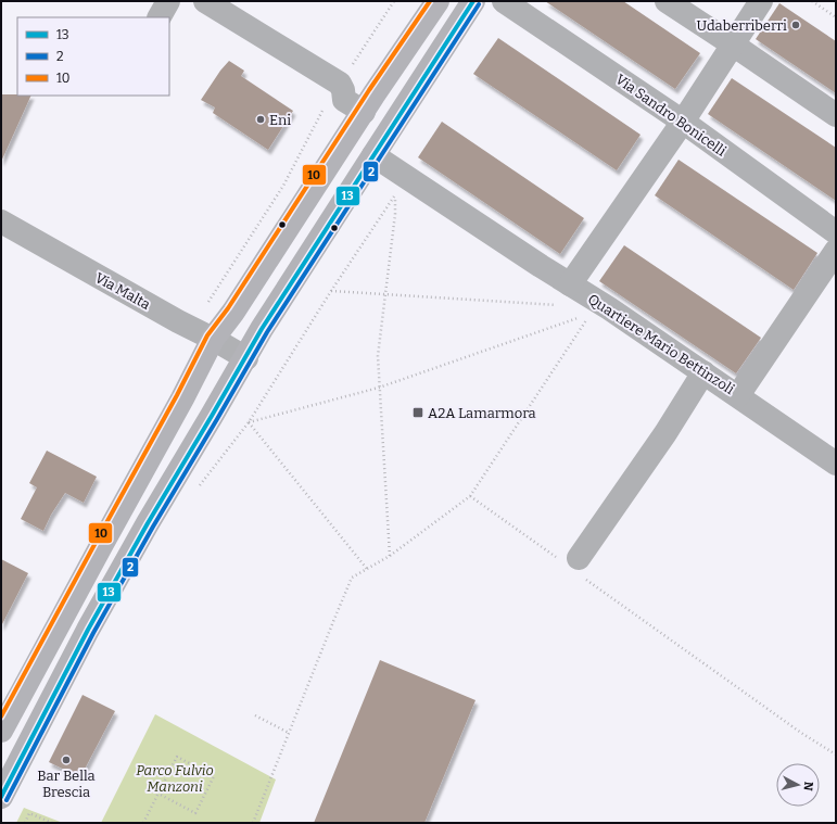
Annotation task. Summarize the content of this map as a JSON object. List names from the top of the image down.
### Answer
{
  "streets": {
    "street": ["Via Sandro Bonicelli", "Via Malta", "Quartiere Mario Bettinzoli"]
  },
  "parks": ["Parco Fulvio Manzoni"],
  "places": {
    "other": ["Udaberriberri", "Eni", "Bar Bella Brescia"],
    "transit": ["A2A Lamarmora"]
  },
  "lines": ["transit line 13", "transit line 10", "transit line 2"],
  "legend": ["13", "2", "10"],
  "north": "right"
}
